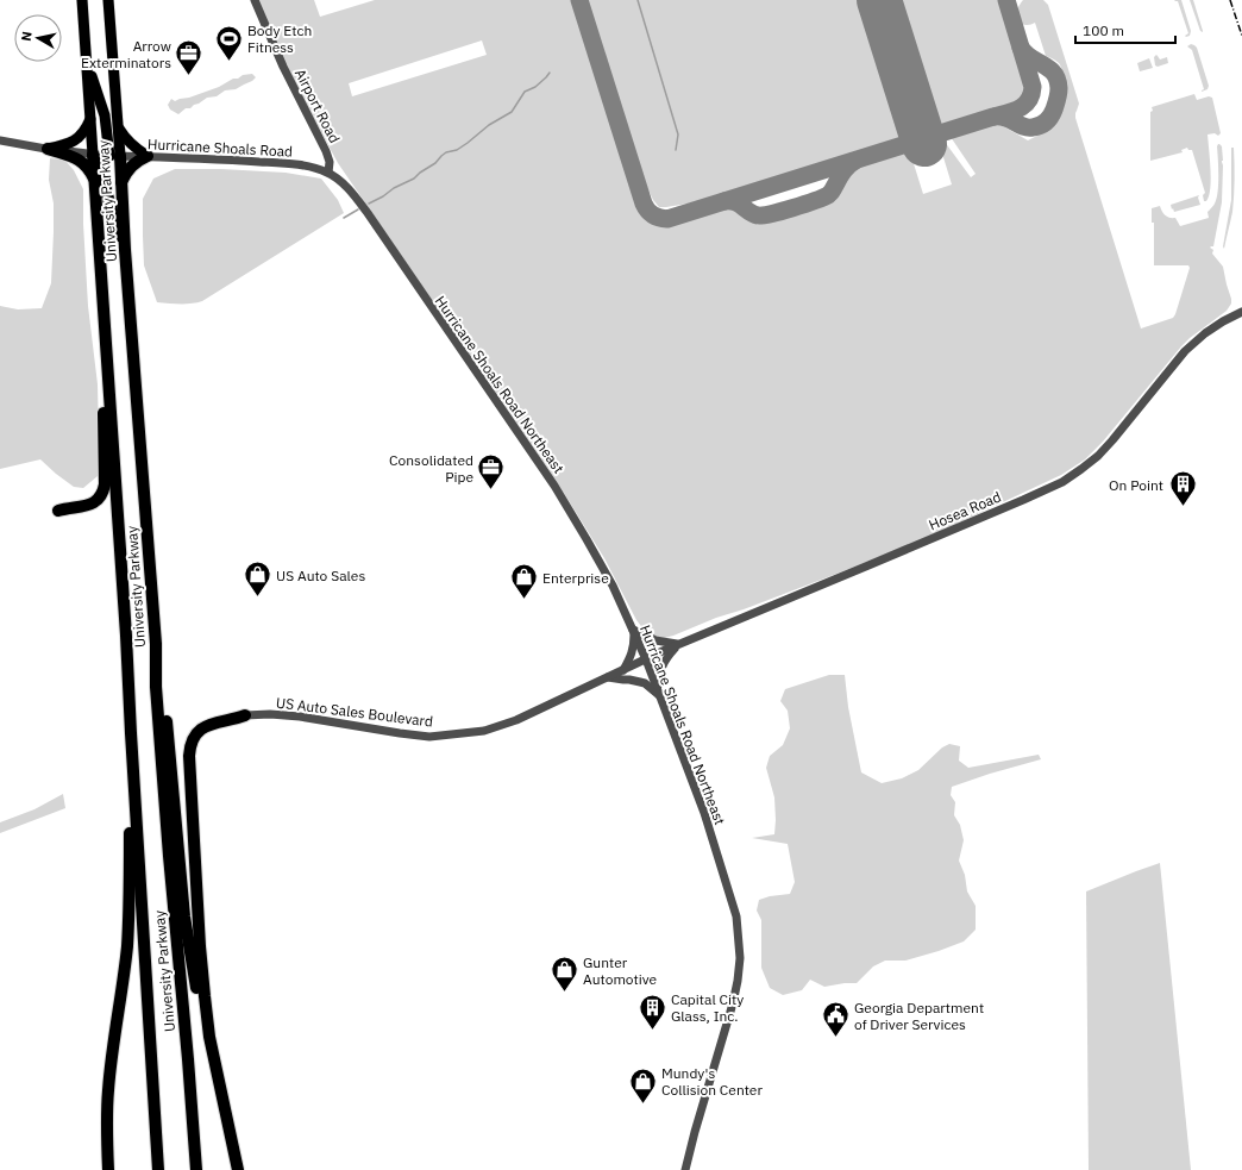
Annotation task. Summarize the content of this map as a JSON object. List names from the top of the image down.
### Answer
{
  "streets": {
    "highway": ["University Parkway"],
    "street": [
      "Airport Road",
      "Hurricane Shoals Road",
      "Hurricane Shoals Road Northeast",
      "Hosea Road",
      "US Auto Sales Boulevard"
    ]
  },
  "crossings": [
    ["Airport Road", "Hurricane Shoals Road"],
    ["Airport Road", "Hurricane Shoals Road Northeast"],
    ["Hurricane Shoals Road", "University Parkway"],
    ["Hurricane Shoals Road", "Hurricane Shoals Road Northeast"],
    ["Hurricane Shoals Road Northeast", "Hosea Road"],
    ["Hurricane Shoals Road Northeast", "US Auto Sales Boulevard"],
    ["Hosea Road", "US Auto Sales Boulevard"]
  ],
  "places": {
    "sports": ["Body Etch Fitness"],
    "office": ["Arrow Exterminators", "Consolidated Pipe"],
    "building": ["On Point", "Capital City Glass, Inc."],
    "shop": [
      "US Auto Sales",
      "Enterprise",
      "Gunter Automotive",
      "Mundy's Collision Center"
    ],
    "public building": ["Georgia Department of Driver Services"]
  },
  "scale_bar": "100 m",
  "north": "left"
}
